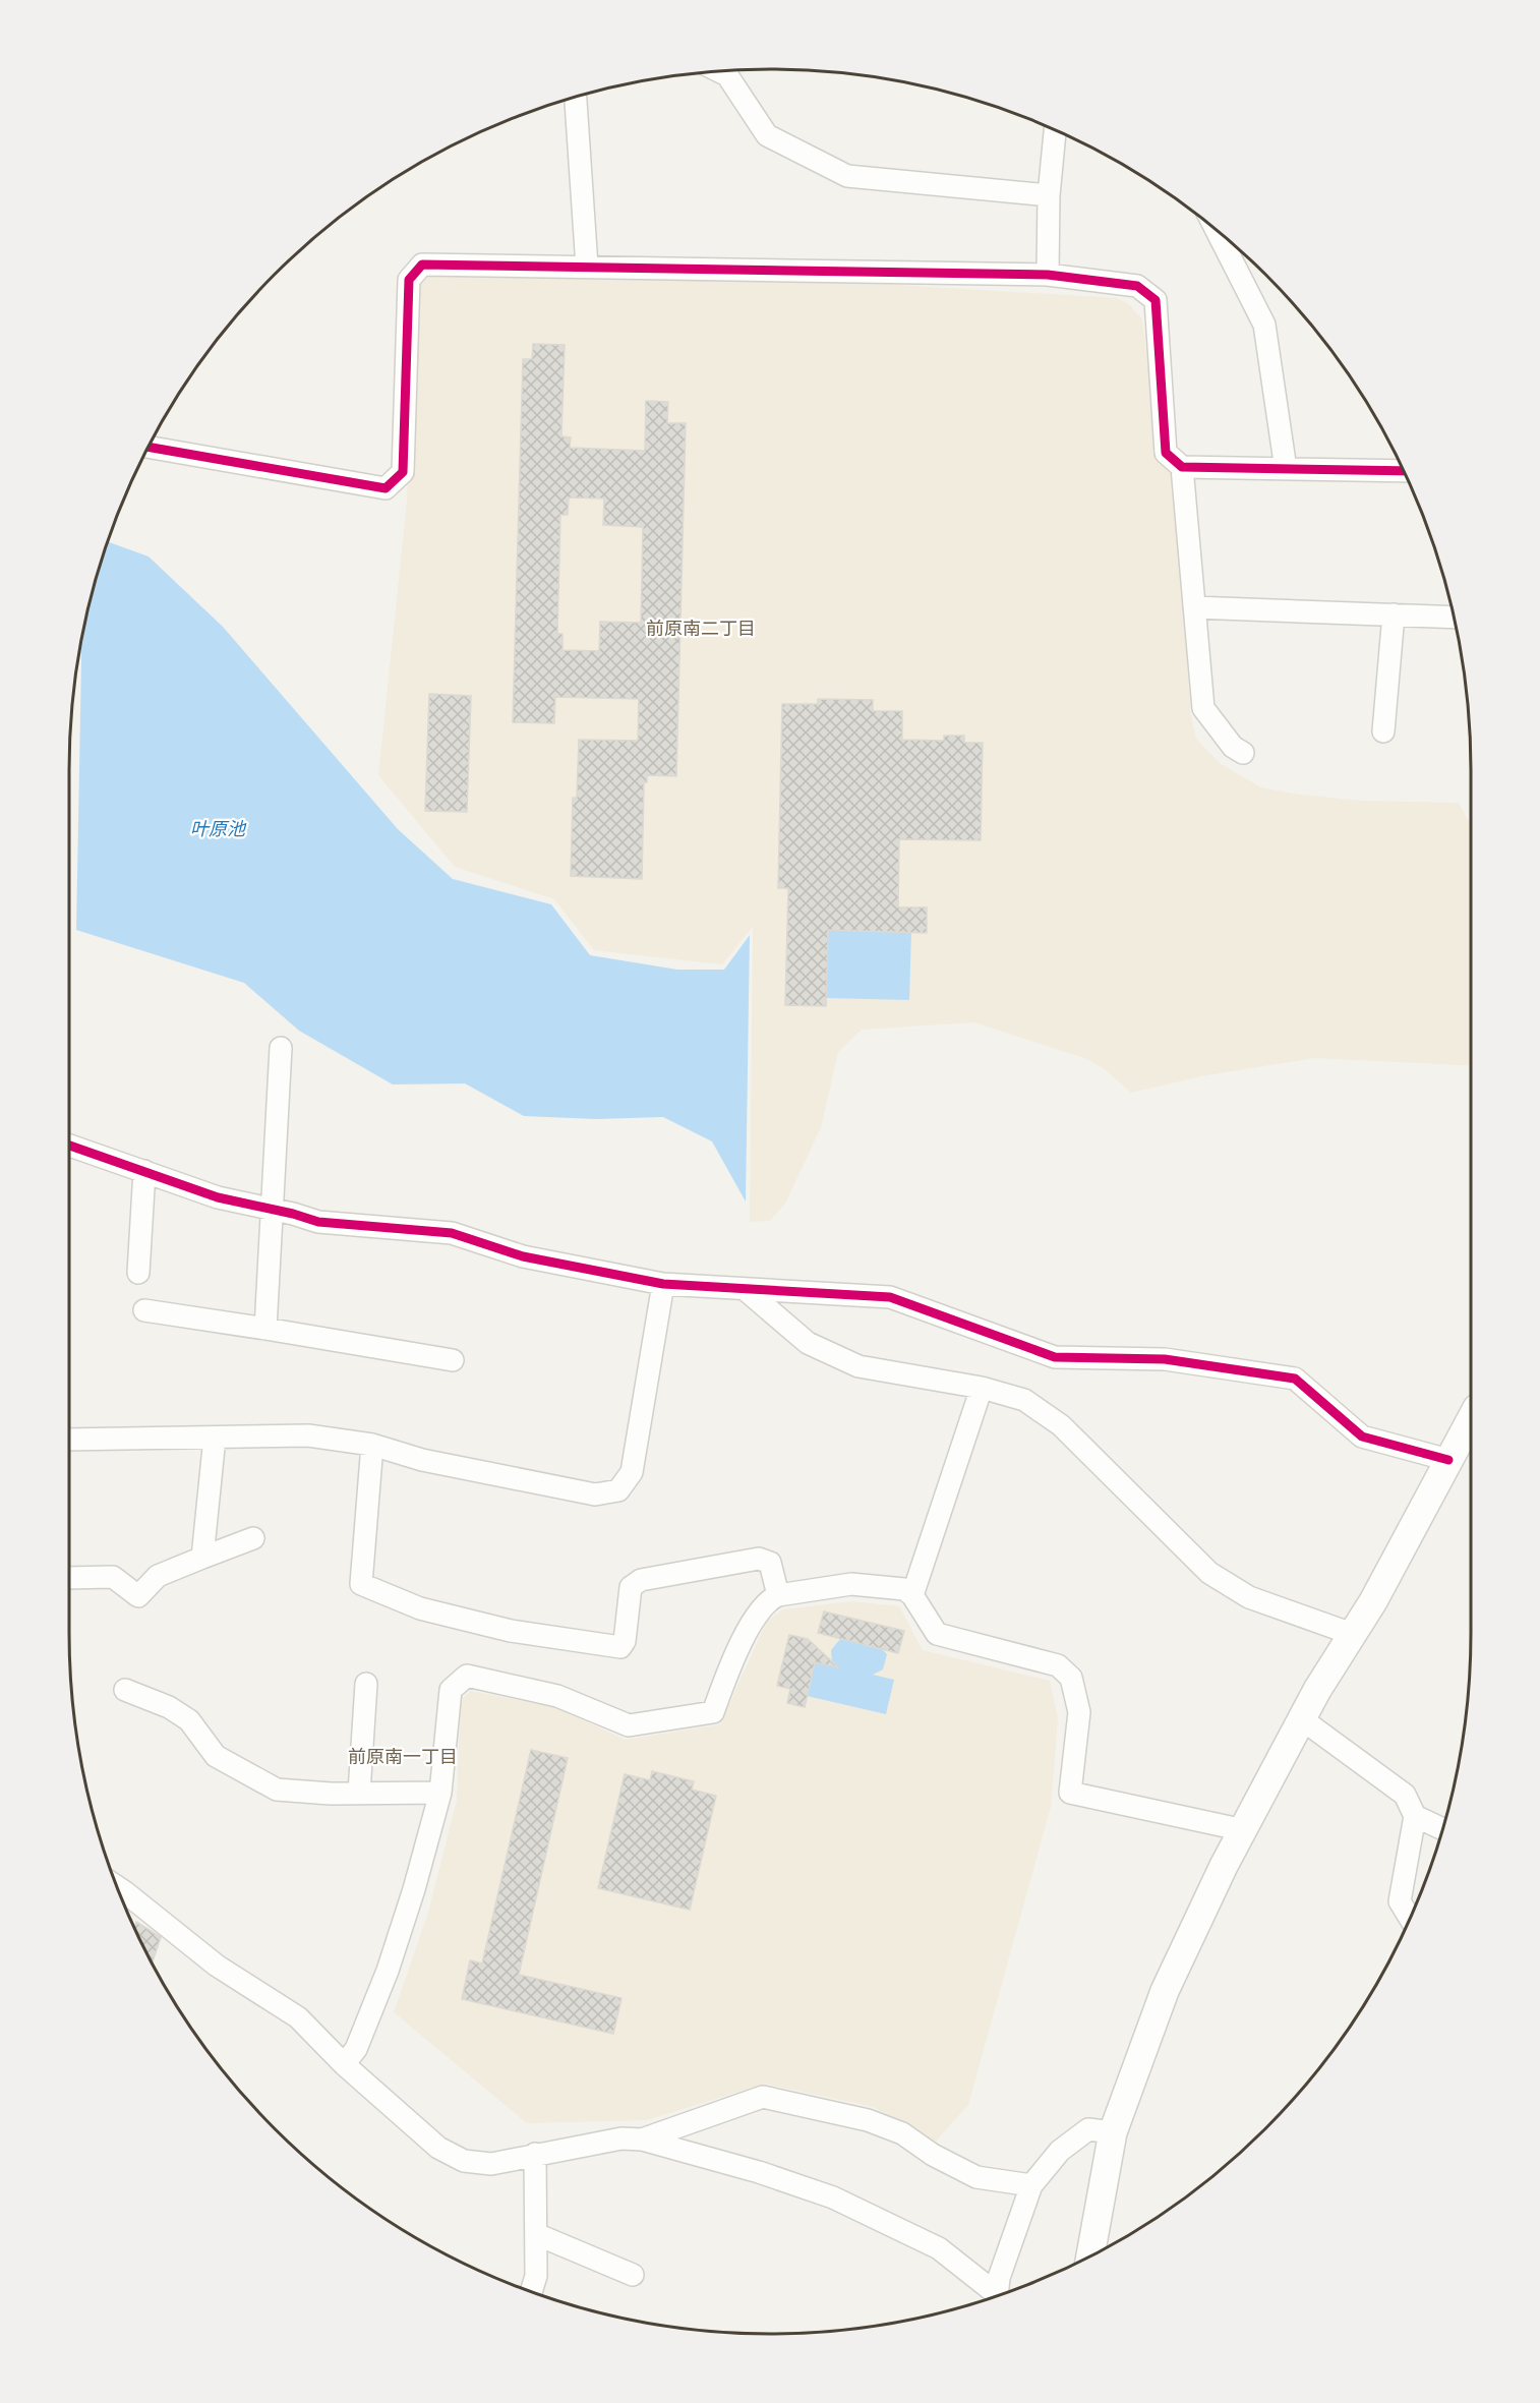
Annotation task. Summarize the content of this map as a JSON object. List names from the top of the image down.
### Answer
{
  "districts": ["前原南二丁目", "前原南一丁目"],
  "water": ["叶原池"]
}
